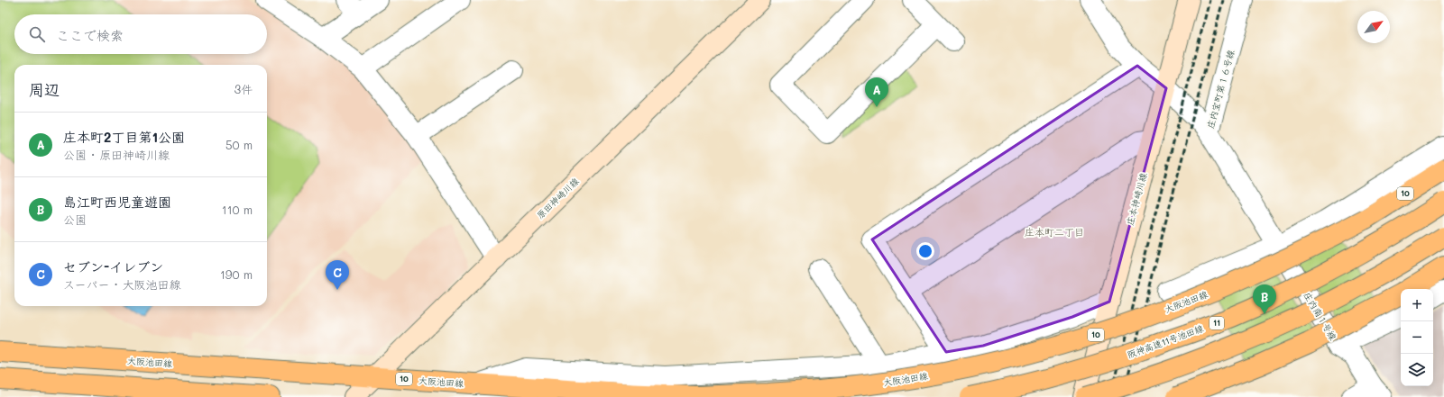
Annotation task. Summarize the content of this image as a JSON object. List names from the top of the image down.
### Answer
{
  "streets": {
    "main road": [
      "10",
      "大阪池田線",
      "11",
      "阪神高速11号池田線"
    ],
    "street": [
      "庄内宝町第１６号線",
      "原田神崎川線",
      "庄本神崎川線",
      "庄内南１号線"
    ]
  },
  "crossings": [
    ["庄内宝町第１６号線", "庄内南１号線"],
    ["原田神崎川線", "大阪池田線"]
  ],
  "districts": ["庄本町二丁目"],
  "north": "top right",
  "page": {
    "search": "ここで検索",
    "heading": ["周辺", "3件"],
    "pins": ["A", "C", "B"],
    "list": [
      {
        "mark": "A",
        "name": "庄本町2丁目第1公園",
        "note": "公園 · 原田神崎川線",
        "value": "50 m"
      },
      {
        "mark": "B",
        "name": "島江町西児童遊園",
        "note": "公園",
        "value": "110 m"
      },
      {
        "mark": "C",
        "name": "セブン-イレブン",
        "note": "スーパー · 大阪池田線",
        "value": "190 m"
      }
    ],
    "map_buttons": ["+", "−"]
  }
}
